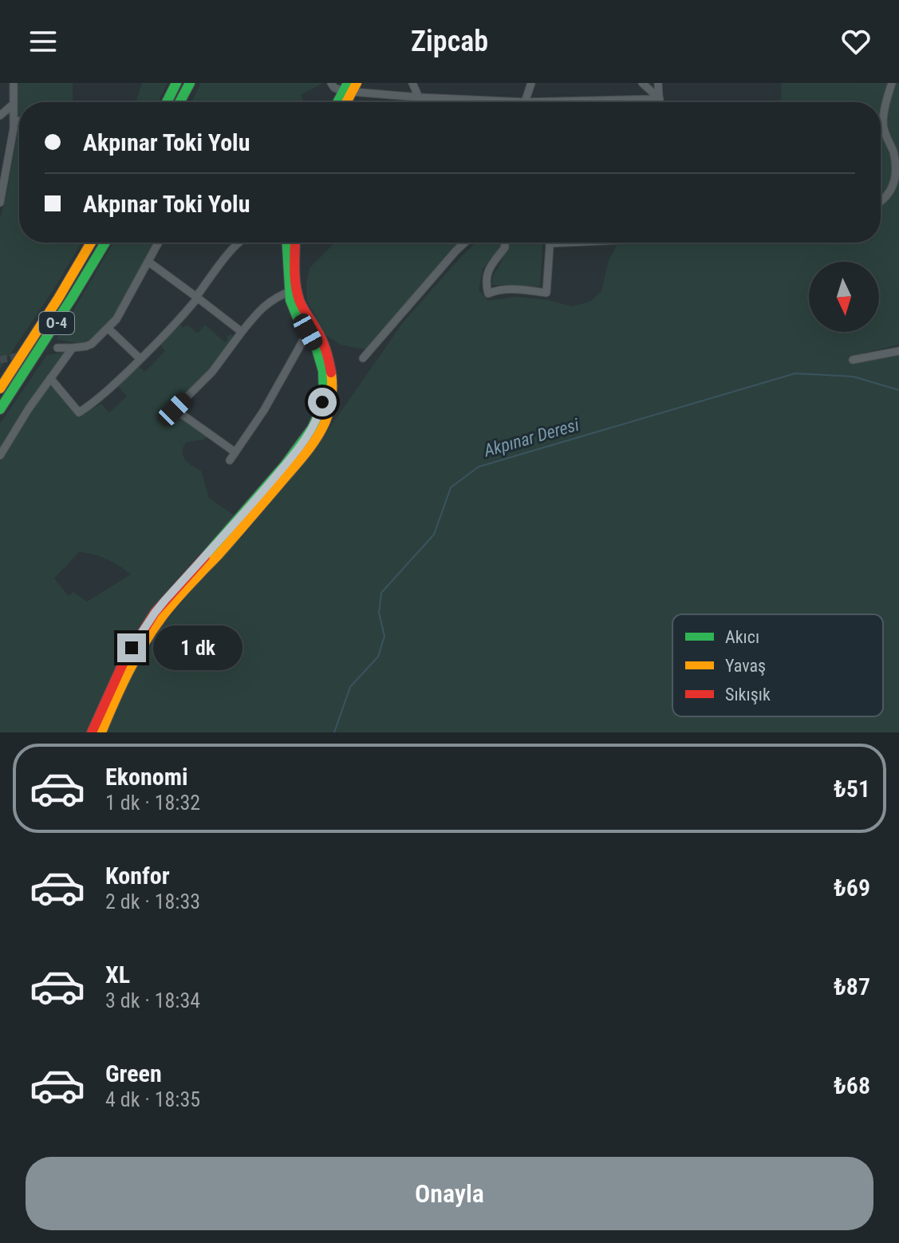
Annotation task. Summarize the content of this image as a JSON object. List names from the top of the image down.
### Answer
{
  "streets": {
    "main road": ["O-4"]
  },
  "water": ["Akpınar Deresi"],
  "legend": ["Akıcı", "Yavaş", "Sıkışık"],
  "north": "bottom",
  "page": {
    "header": "Zipcab",
    "banner": ["Akpınar Toki Yolu", "Akpınar Toki Yolu"],
    "bubble": "1 dk",
    "list": [
      {
        "name": "Ekonomi",
        "note": "1 dk · 18:32",
        "value": "₺51"
      },
      {
        "name": "Konfor",
        "note": "2 dk · 18:33",
        "value": "₺69"
      },
      {
        "name": "XL",
        "note": "3 dk · 18:34",
        "value": "₺87"
      },
      {
        "name": "Green",
        "note": "4 dk · 18:35",
        "value": "₺68"
      }
    ],
    "buttons": "Onayla"
  }
}
